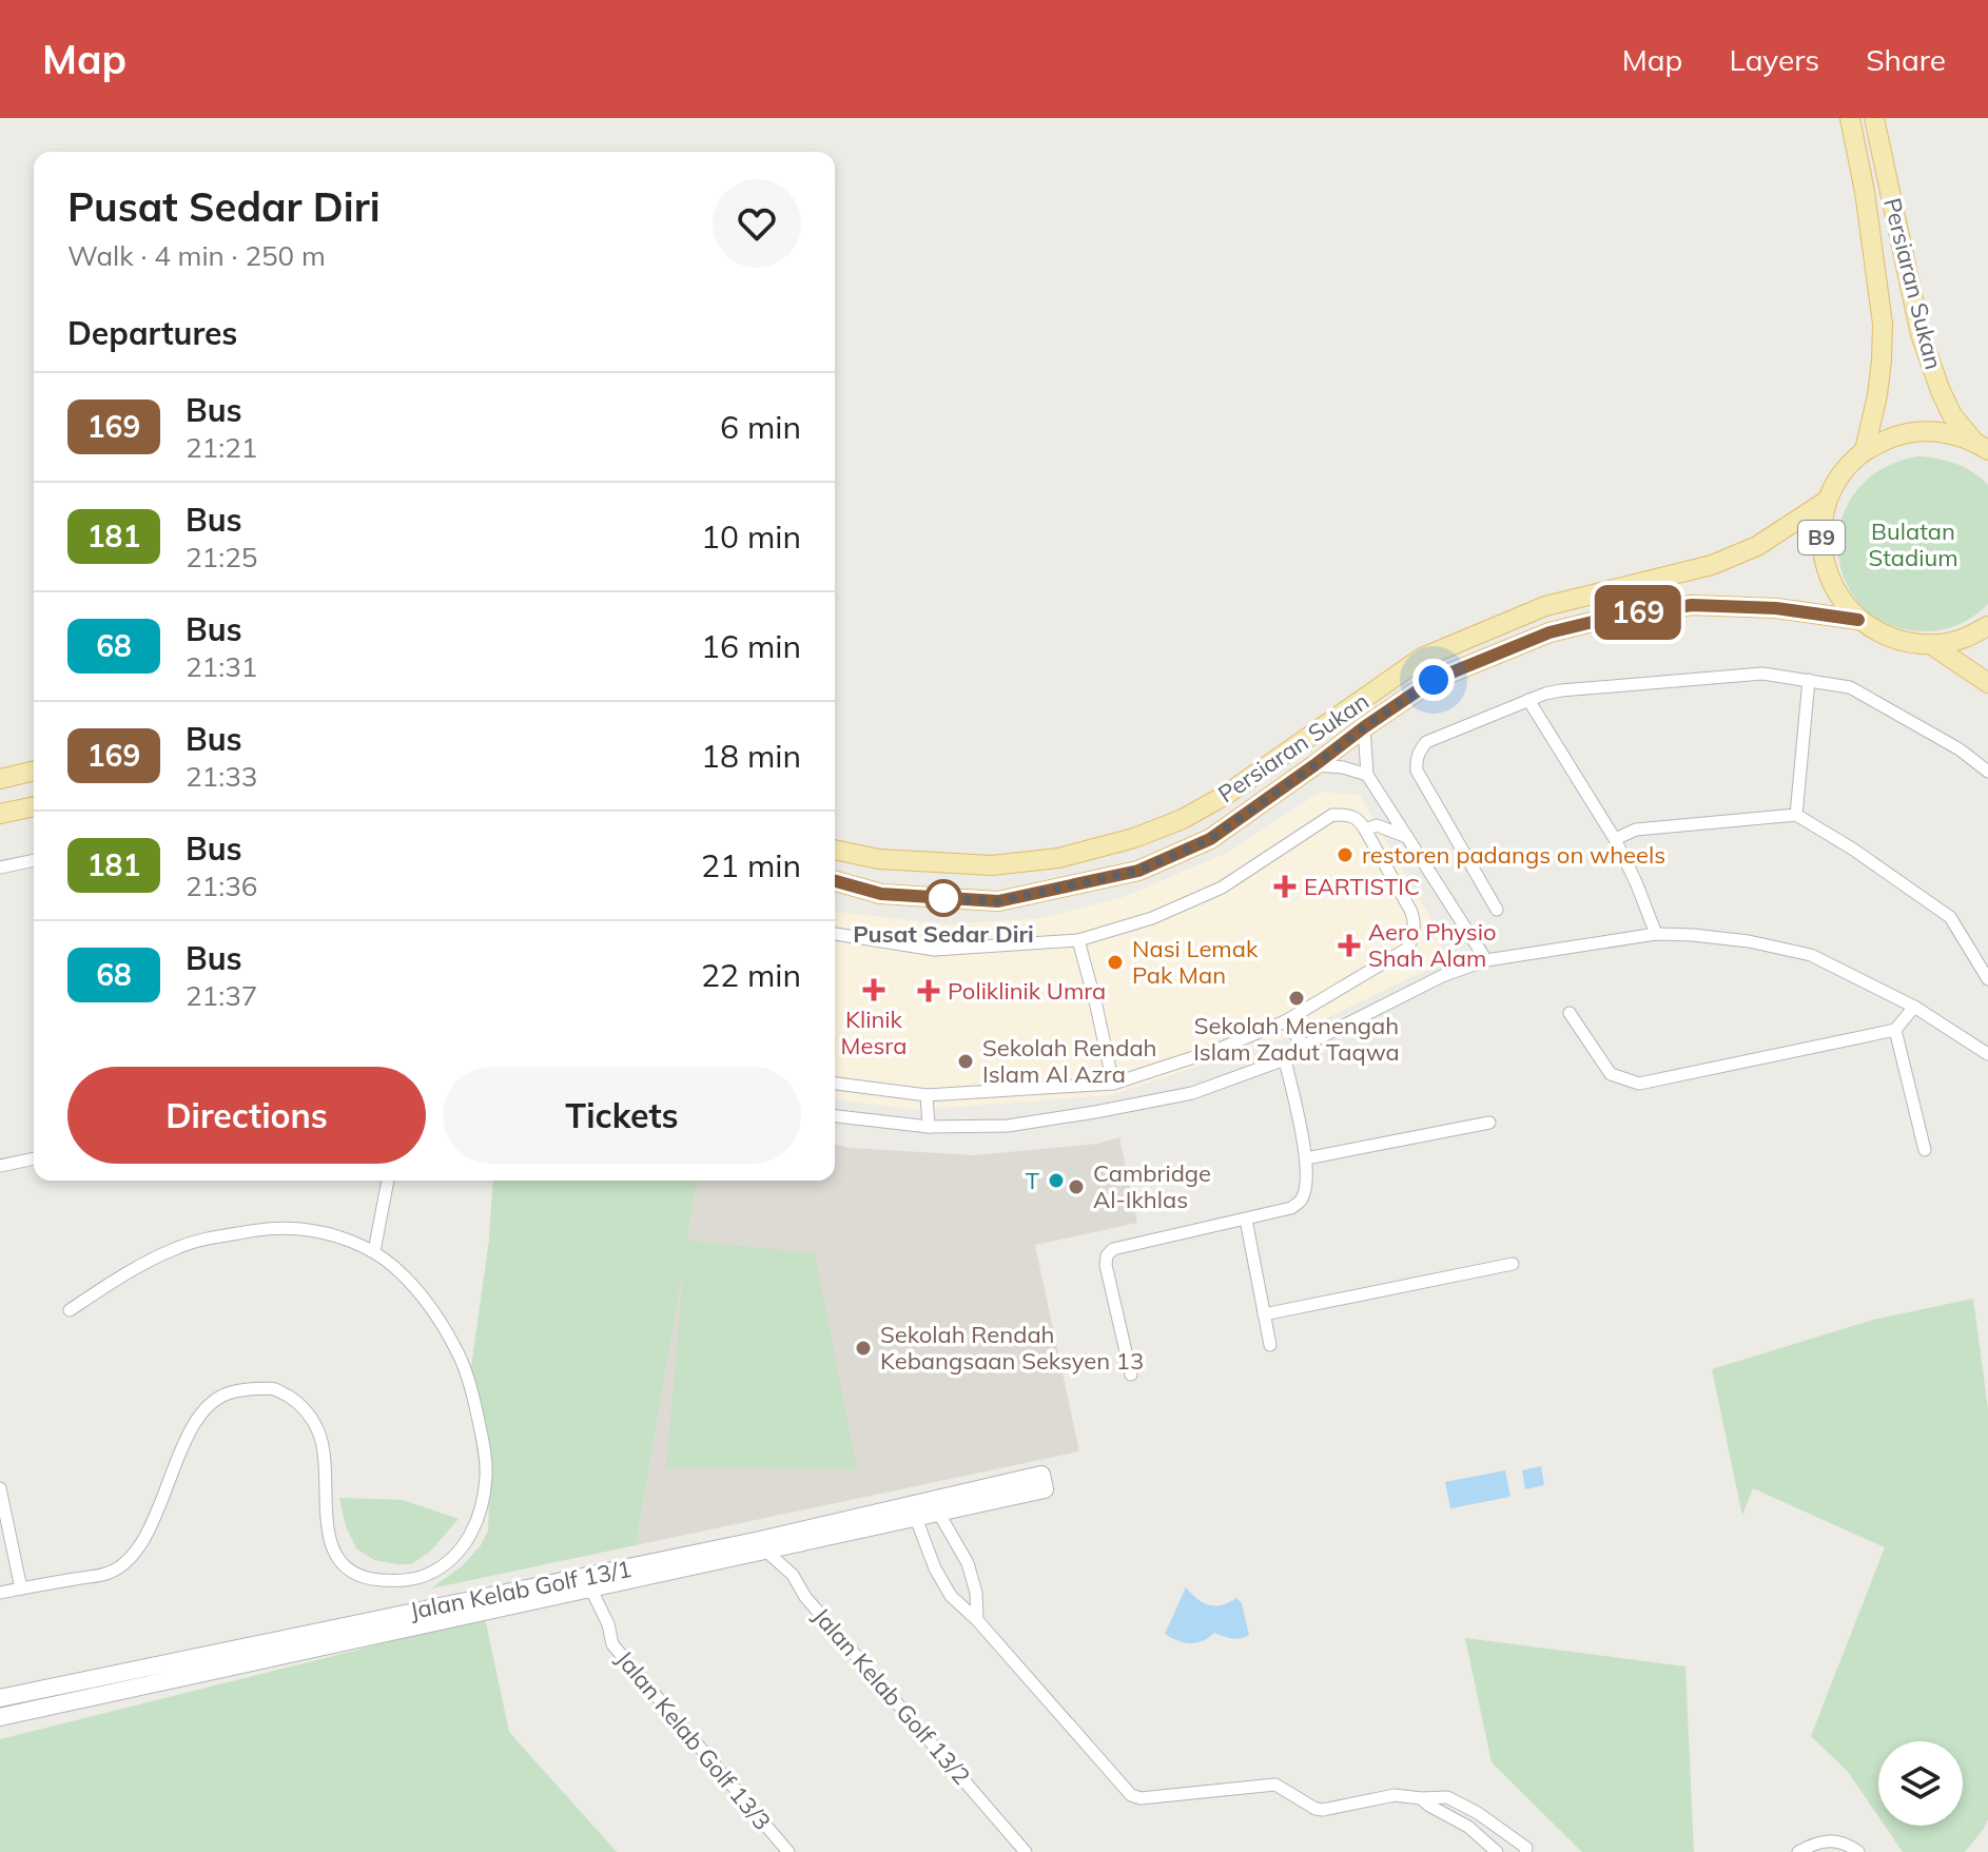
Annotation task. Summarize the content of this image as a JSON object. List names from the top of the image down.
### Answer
{
  "streets": {
    "main road": ["Persiaran Sukan", "B9"],
    "street": ["Jalan Kelab Golf 13/1", "Jalan Kelab Golf 13/2", "Jalan Kelab Golf 13/3"]
  },
  "crossings": [
    ["Persiaran Sukan", "B9"],
    ["Jalan Kelab Golf 13/1", "Jalan Kelab Golf 13/2"],
    ["Jalan Kelab Golf 13/1", "Jalan Kelab Golf 13/3"]
  ],
  "parks": ["Bulatan Stadium"],
  "places": {
    "other": [
      "restoren padangs on wheels",
      "Pusat Sedar Diri",
      "Nasi Lemak Pak Man",
      "Sekolah Menengah Islam Zadut Taqwa",
      "Sekolah Rendah Islam Al Azra",
      "T",
      "Cambridge Al-Ikhlas",
      "Sekolah Rendah Kebangsaan Seksyen 13"
    ],
    "health": [
      "EARTISTIC",
      "Aero Physio Shah Alam",
      "Klinik Mesra",
      "Poliklinik Umra"
    ]
  },
  "lines": ["bus line 169"],
  "page": {
    "header": "Map",
    "nav": ["Map", "Layers", "Share"],
    "on_map": "169",
    "heading": [
      ["Pusat Sedar Diri", "Walk · 4 min · 250 m"],
      "Departures"
    ],
    "list": [
      {
        "mark": "169",
        "name": "Bus",
        "note": "21:21",
        "value": "6 min"
      },
      {
        "mark": "181",
        "name": "Bus",
        "note": "21:25",
        "value": "10 min"
      },
      {
        "mark": "68",
        "name": "Bus",
        "note": "21:31",
        "value": "16 min"
      },
      {
        "mark": "169",
        "name": "Bus",
        "note": "21:33",
        "value": "18 min"
      },
      {
        "mark": "181",
        "name": "Bus",
        "note": "21:36",
        "value": "21 min"
      },
      {
        "mark": "68",
        "name": "Bus",
        "note": "21:37",
        "value": "22 min"
      }
    ],
    "buttons": ["Directions", "Tickets"]
  }
}
